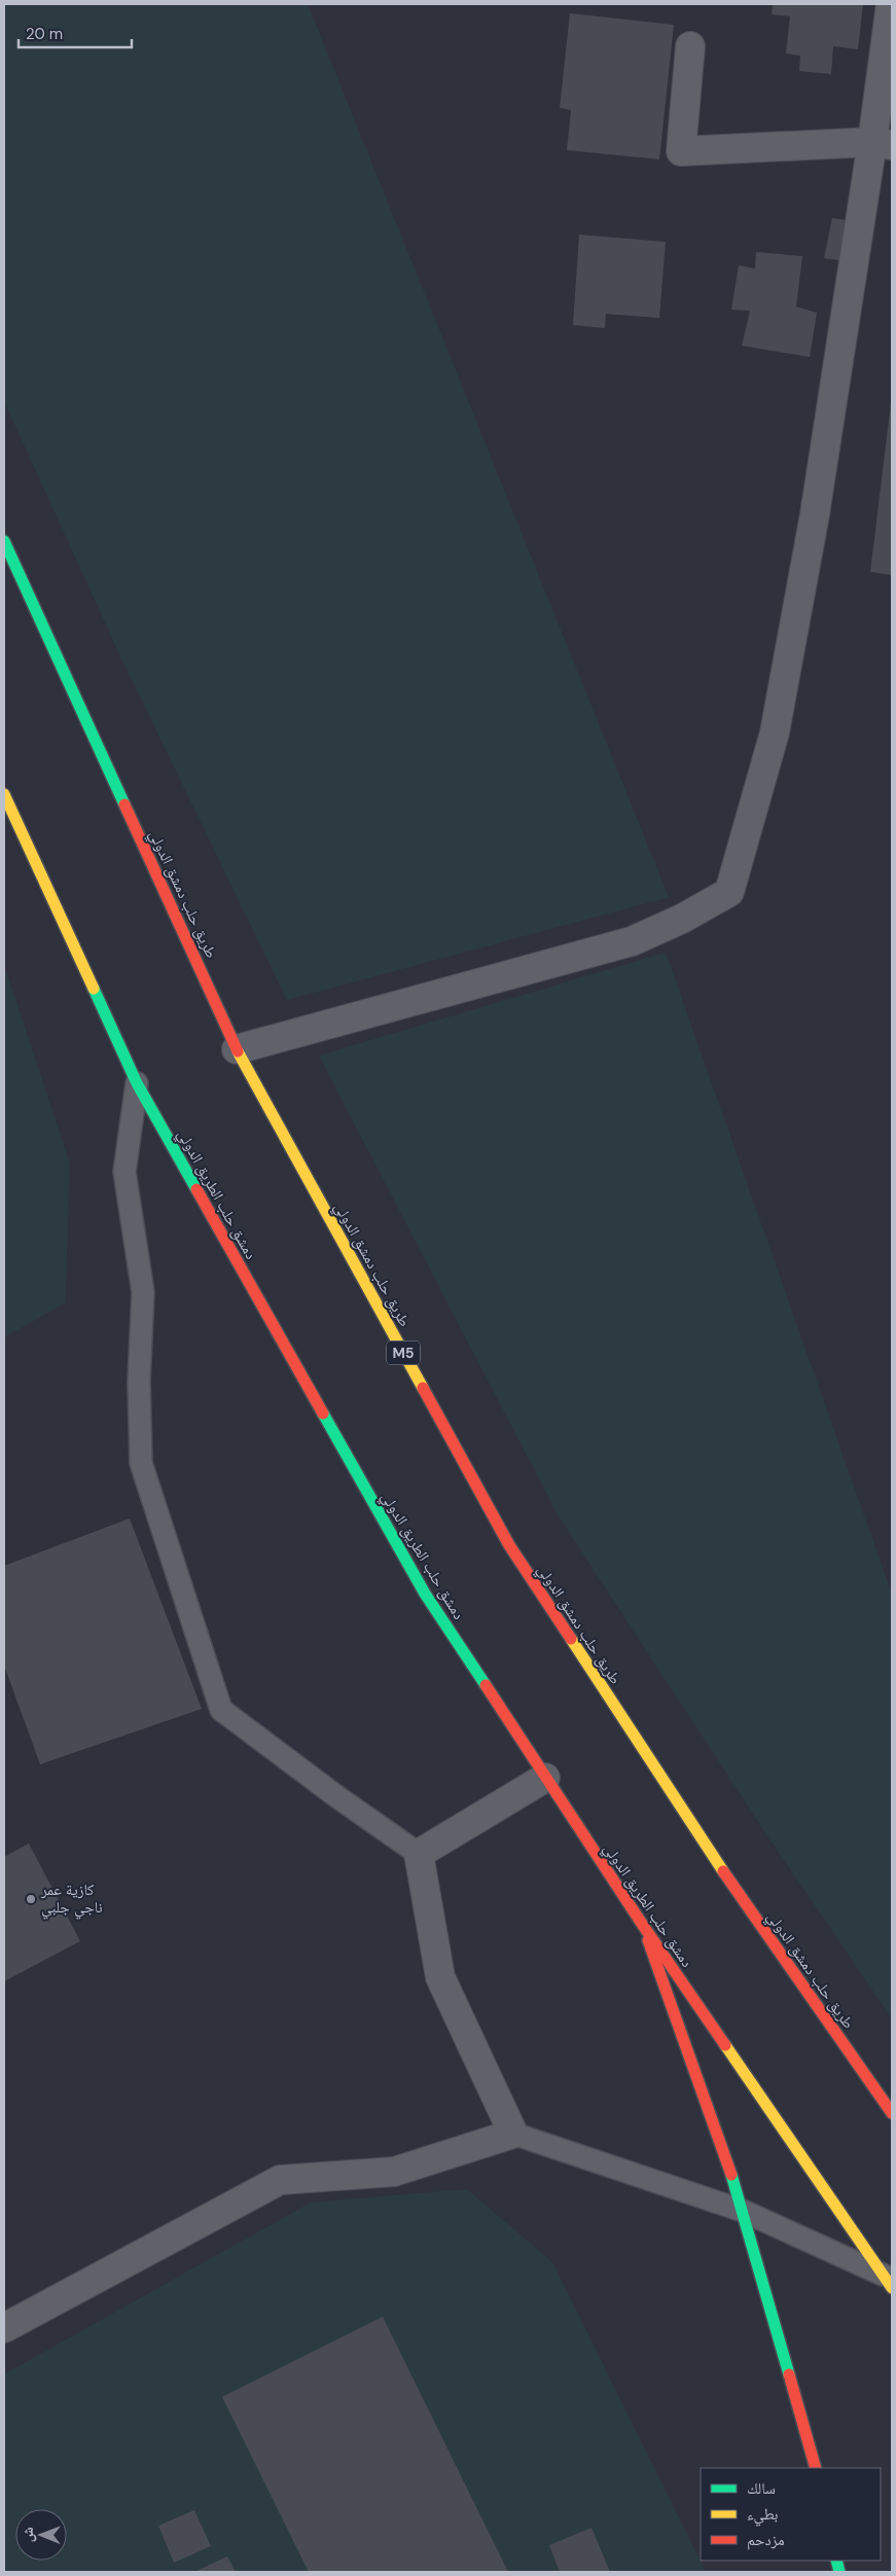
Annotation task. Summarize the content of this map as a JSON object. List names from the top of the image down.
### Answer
{
  "streets": {
    "main road": ["طريق حلب دمشق الدولي", "دمشق حلب الطريق الدولي", "M5"]
  },
  "places": ["كازية عمر ناجي جلبي"],
  "legend": ["سالك", "بطيء", "مزدحم"],
  "scale_bar": "20 m",
  "north": "left"
}
